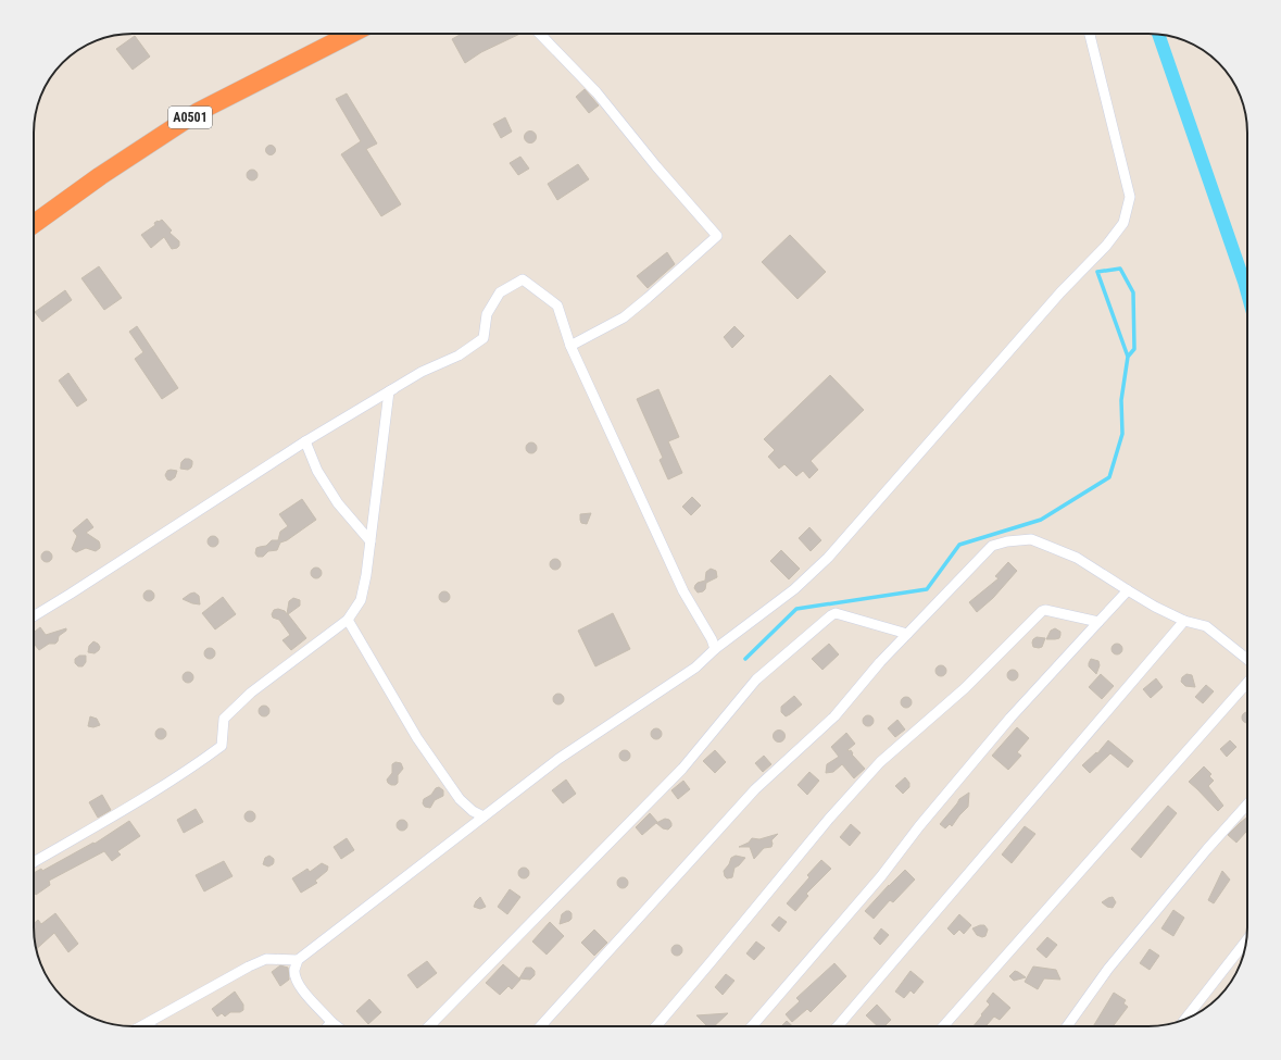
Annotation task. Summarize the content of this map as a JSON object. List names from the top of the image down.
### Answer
{
  "streets": {
    "highway": ["A0501"]
  }
}
